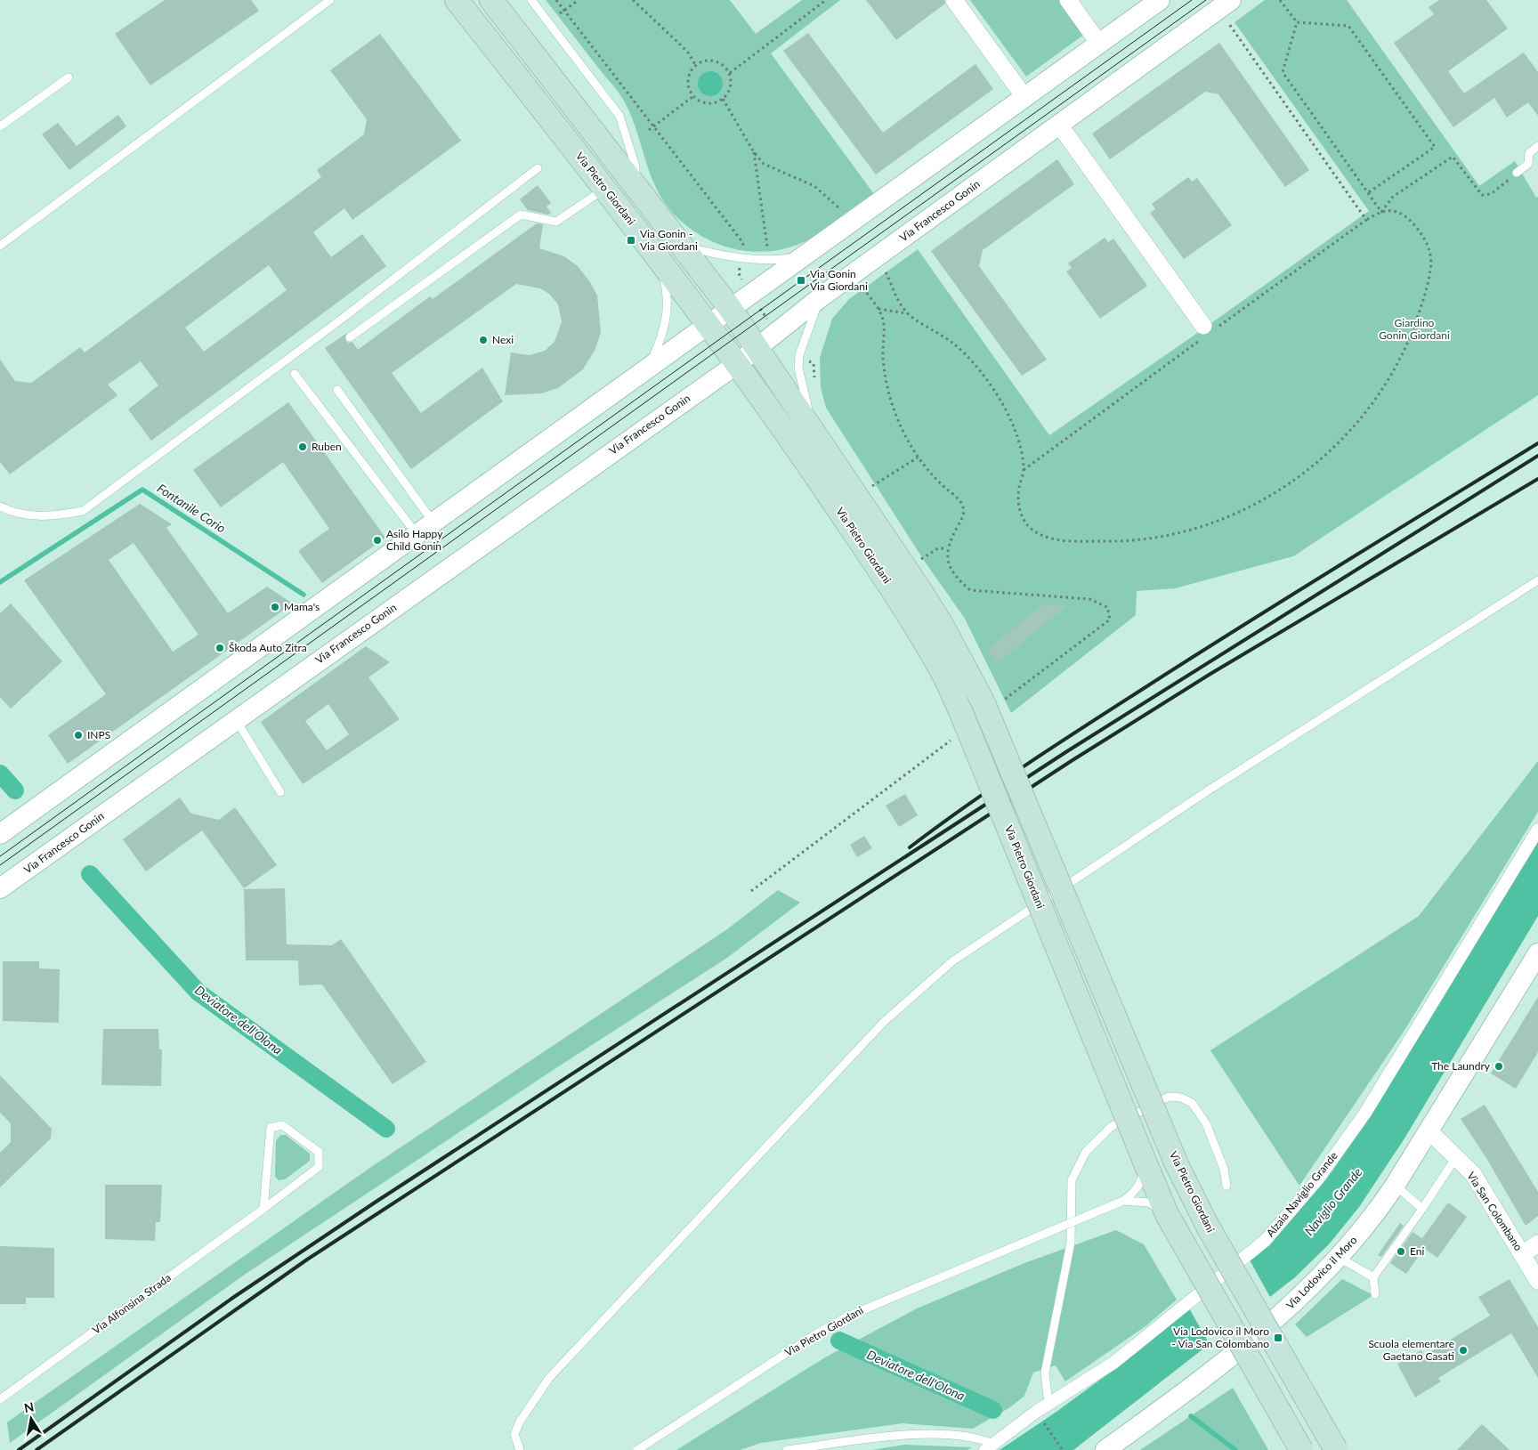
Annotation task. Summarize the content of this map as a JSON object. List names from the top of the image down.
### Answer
{
  "streets": {
    "main road": ["Via Pietro Giordani"],
    "street": [
      "Via Francesco Gonin",
      "Alzaia Naviglio Grande",
      "Via San Colombano",
      "Via Lodovico il Moro"
    ],
    "lane": ["Via Alfonsina Strada"]
  },
  "crossings": [
    ["Via Pietro Giordani", "Via Francesco Gonin"],
    ["Via San Colombano", "Via Lodovico il Moro"]
  ],
  "water": ["Fontanile Corio", "Deviatore dell'Olona", "Naviglio Grande"],
  "parks": ["Giardino Gonin Giordani"],
  "places": {
    "transit": ["Via Gonin - Via Giordani", "Via Gonin Via Giordani", "Via Lodovico il Moro - Via San Colombano"],
    "other": [
      "Nexi",
      "Ruben",
      "Asilo Happy Child Gonin",
      "Mama's",
      "Škoda Auto Zitra",
      "INPS",
      "The Laundry",
      "Eni",
      "Scuola elementare Gaetano Casati"
    ]
  },
  "north": "top"
}
